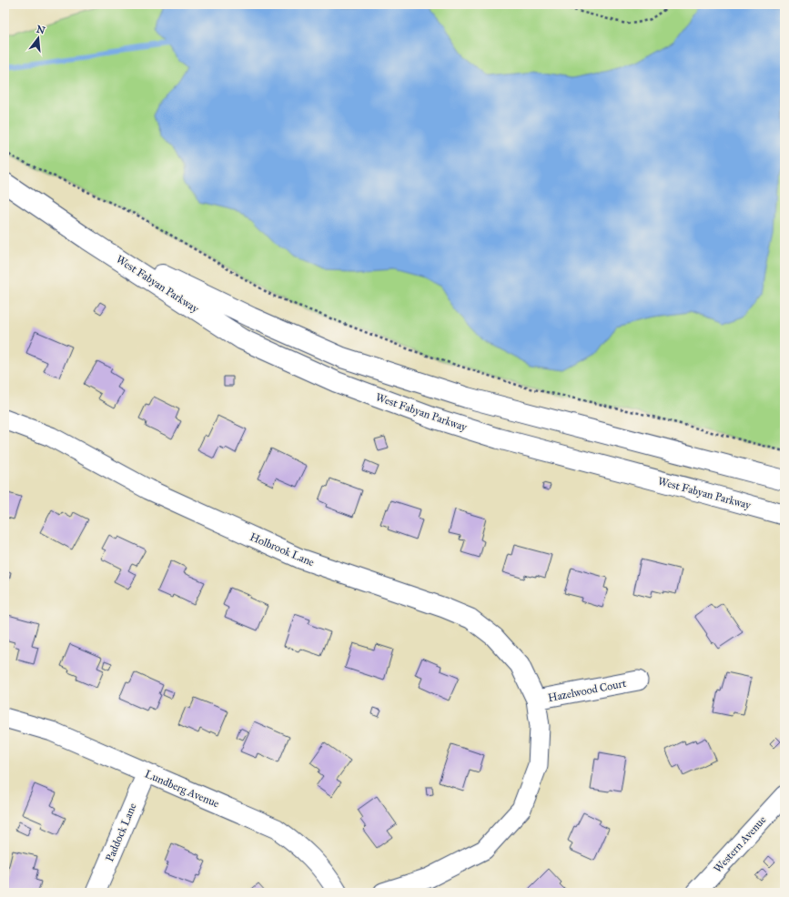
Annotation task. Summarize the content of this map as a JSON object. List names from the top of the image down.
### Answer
{
  "streets": {
    "main road": ["West Fabyan Parkway"],
    "street": [
      "Holbrook Lane",
      "Hazelwood Court",
      "Lundberg Avenue",
      "Paddock Lane",
      "Western Avenue"
    ]
  },
  "crossings": [
    ["Holbrook Lane", "Hazelwood Court"],
    ["Lundberg Avenue", "Paddock Lane"]
  ],
  "north": "top"
}
